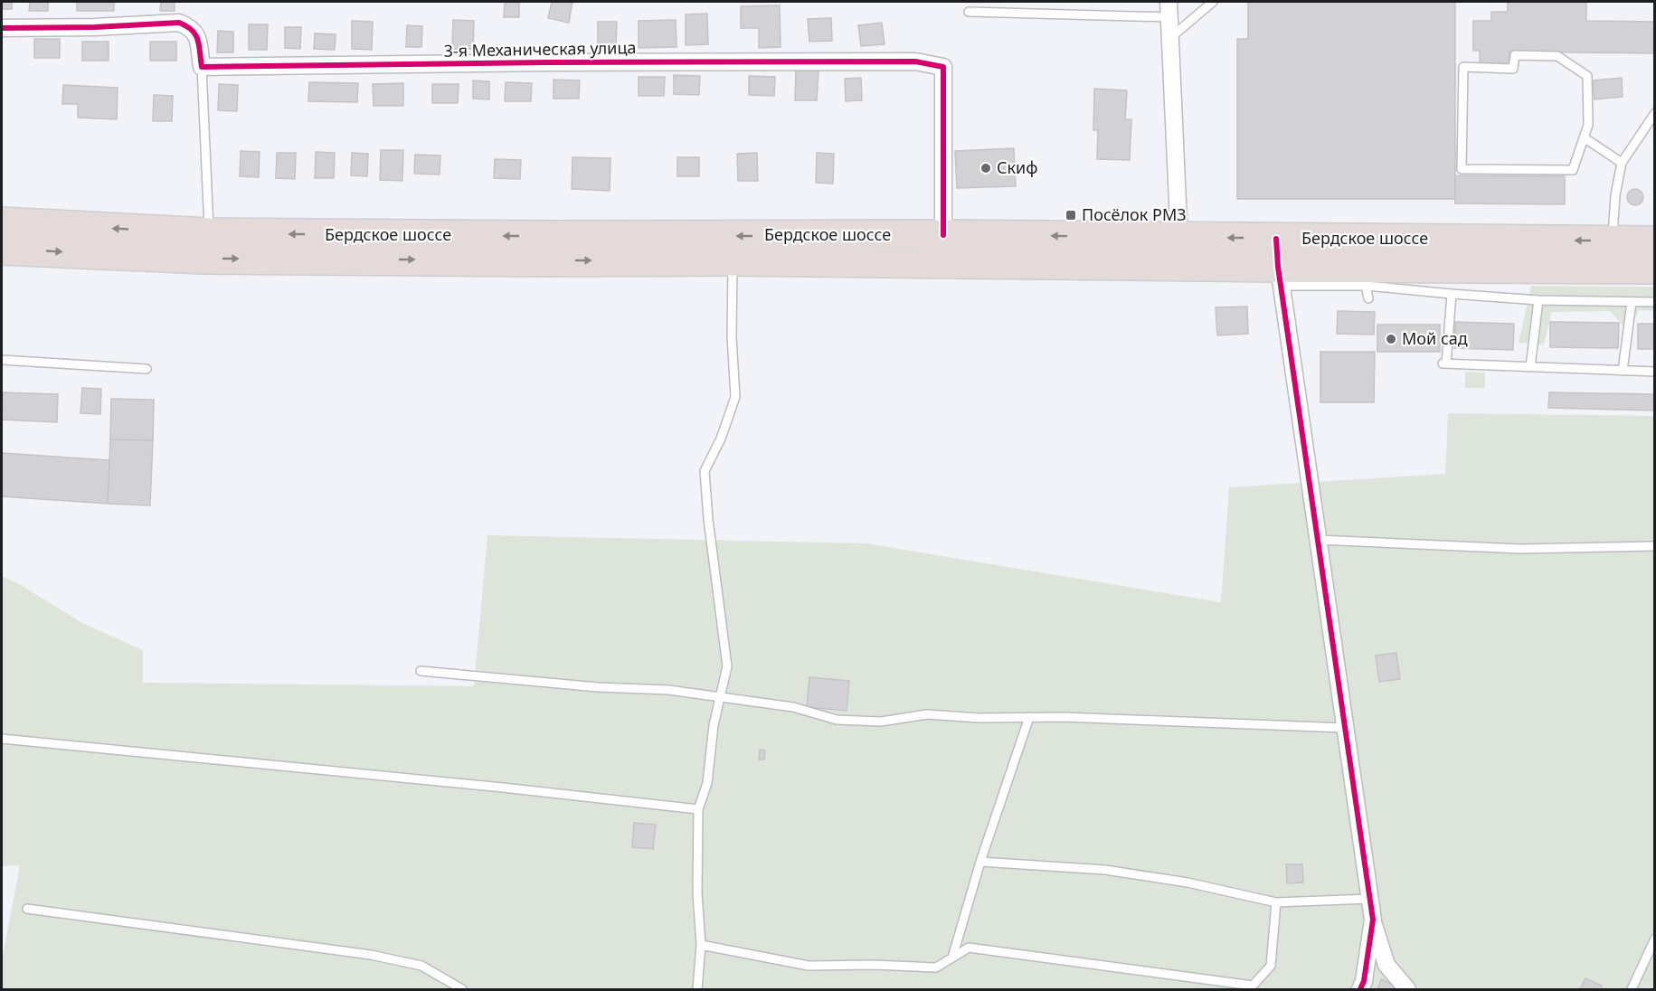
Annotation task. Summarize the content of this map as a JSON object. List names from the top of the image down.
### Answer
{
  "streets": {
    "highway": ["Бердское шоссе"],
    "street": ["3-я Механическая улица"]
  },
  "crossings": [
    ["3-я Механическая улица", "Бердское шоссе"]
  ],
  "places": {
    "other": ["Скиф", "Мой сад"],
    "transit": ["Посёлок РМЗ"]
  }
}
